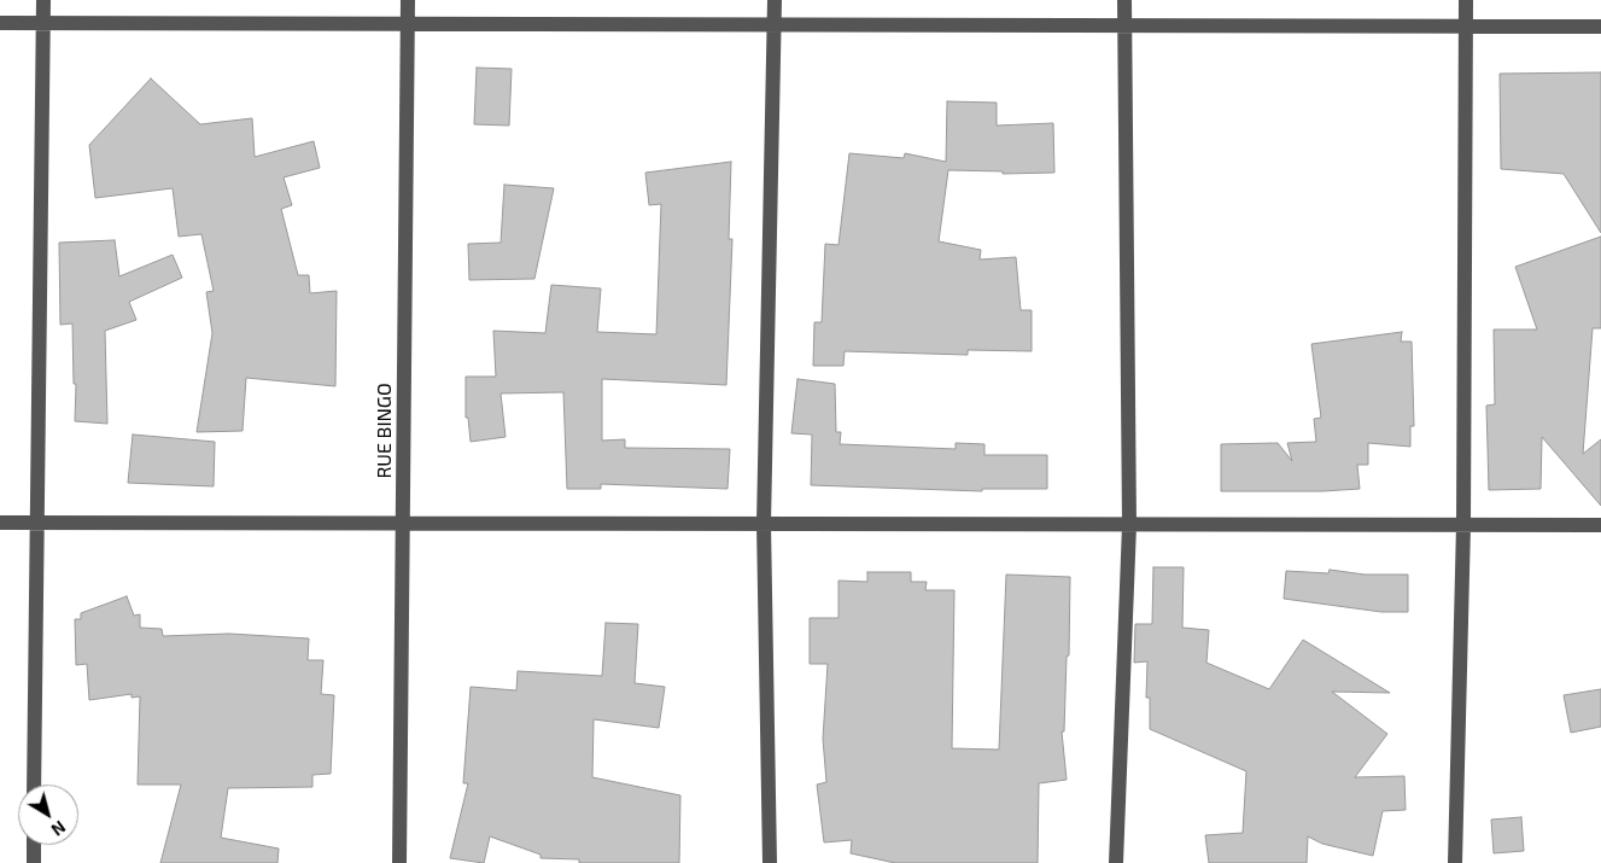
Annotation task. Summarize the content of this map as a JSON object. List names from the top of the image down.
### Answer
{
  "streets": {
    "street": ["RUE BINGO"]
  },
  "north": "bottom right"
}
